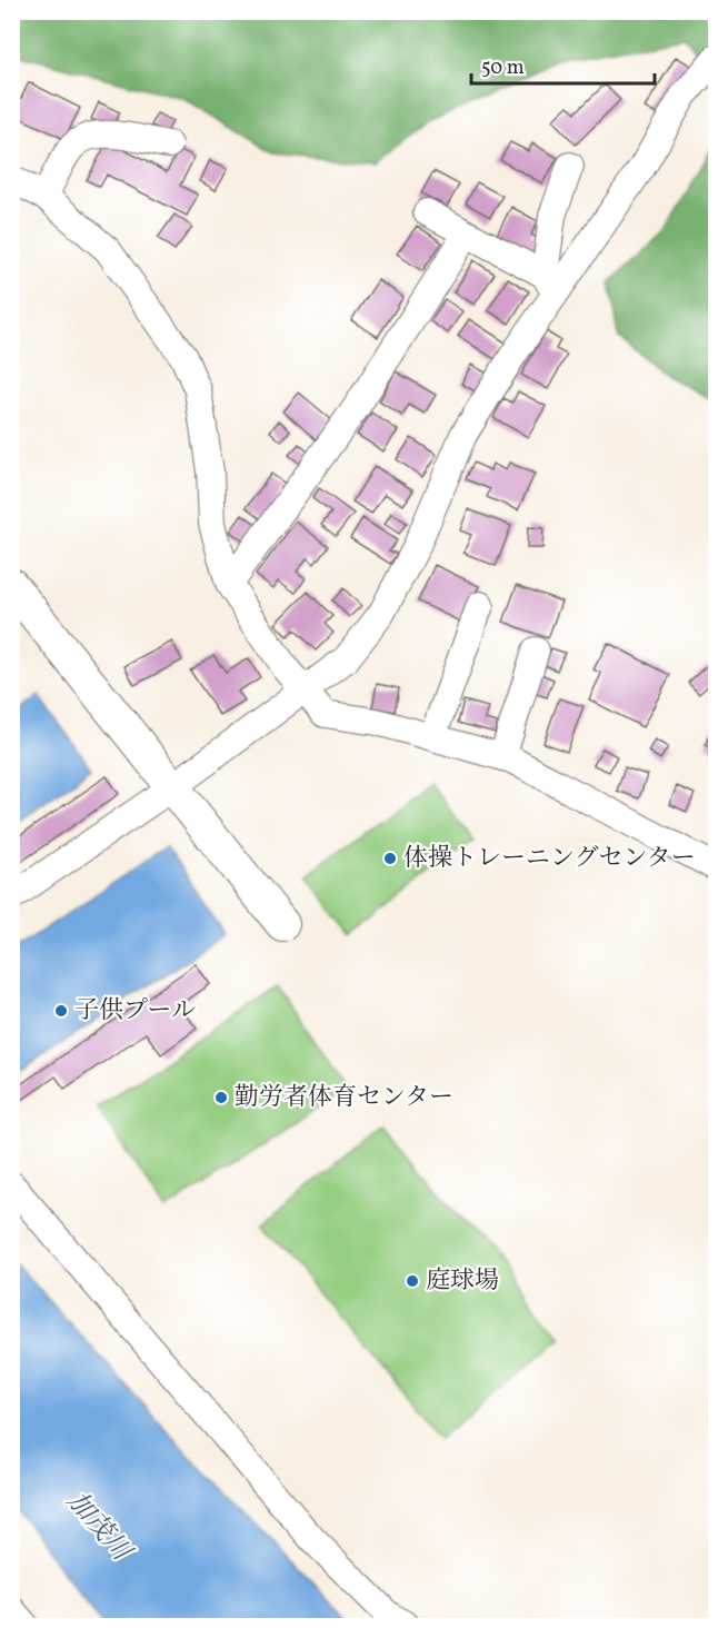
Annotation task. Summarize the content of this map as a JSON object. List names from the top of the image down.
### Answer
{
  "water": ["加茂川"],
  "places": [
    "体操トレーニングセンター",
    "子供プール",
    "勤労者体育センター",
    "庭球場"
  ],
  "scale_bar": "50 m"
}
